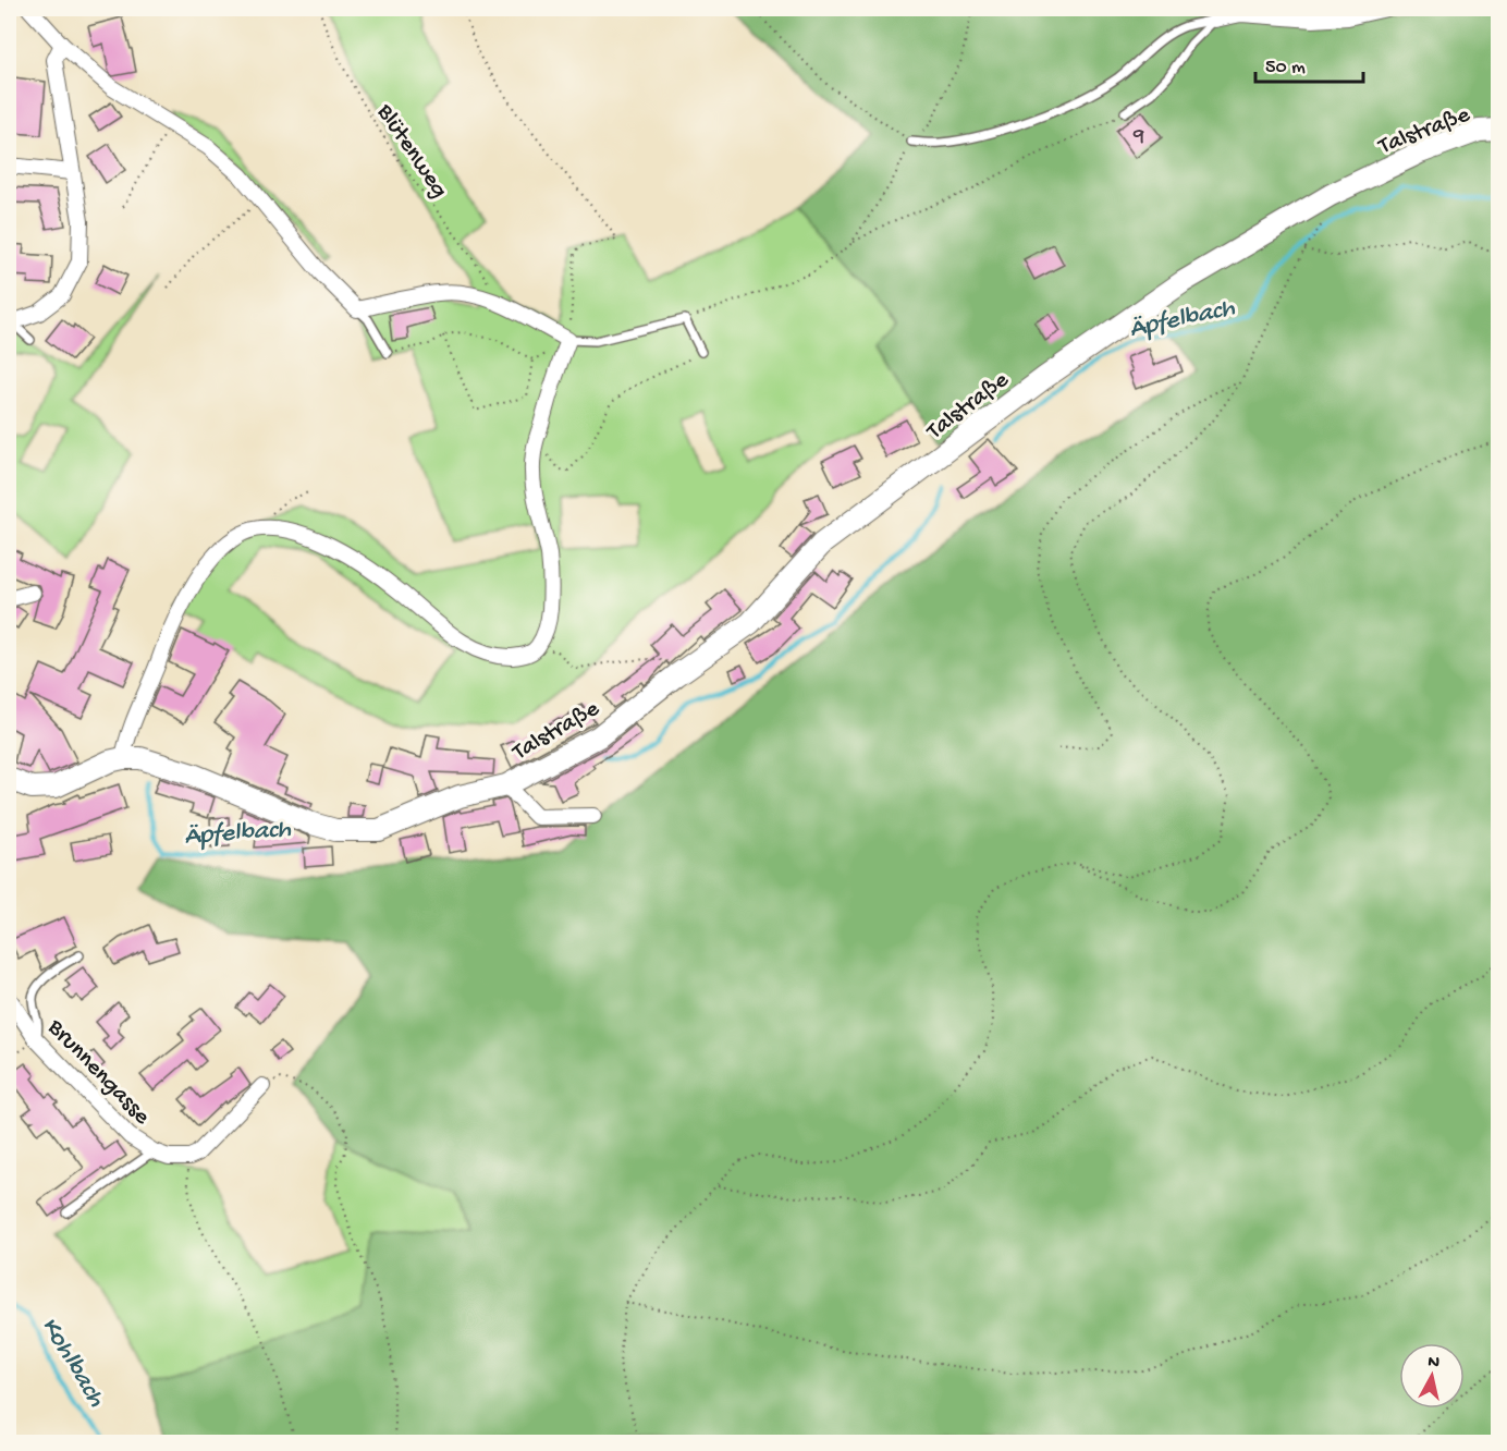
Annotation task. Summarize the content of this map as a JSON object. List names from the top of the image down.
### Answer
{
  "streets": {
    "street": ["Talstraße", "Brunnengasse"],
    "path": ["Blütenweg"]
  },
  "water": ["Äpfelbach", "Kohlbach"],
  "house_numbers": ["9"],
  "scale_bar": "50 m",
  "north": "top"
}
